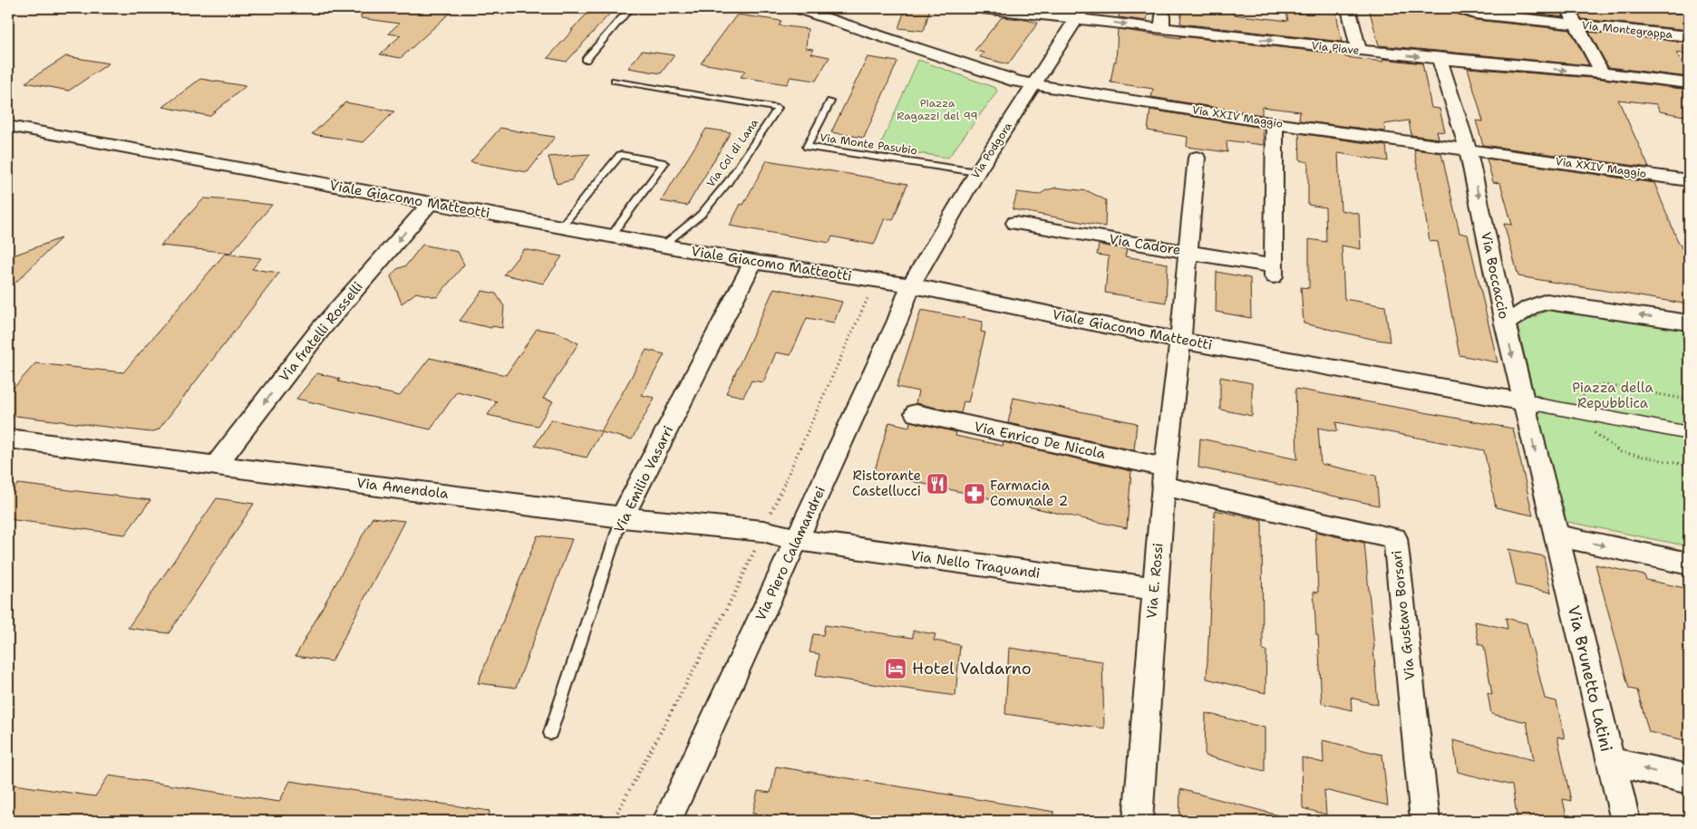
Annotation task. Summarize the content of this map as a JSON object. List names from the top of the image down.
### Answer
{
  "streets": {
    "street": [
      "Via Montegrappa",
      "Via Piave",
      "Via XXIV Maggio",
      "Via Podgora",
      "Viale Giacomo Matteotti",
      "Via Cadore",
      "Via Boccaccio",
      "Via fratelli Rosselli",
      "Via Enrico De Nicola",
      "Via Emilio Vasarri",
      "Via Amendola",
      "Via Piero Calamandrei",
      "Via Nello Traquandi",
      "Via E. Rossi",
      "Via Gustavo Borsari",
      "Via Brunetto Latini"
    ],
    "lane": ["Via Monte Pasubio", "Via Col di Lana"]
  },
  "crossings": [
    ["Via Piave", "Via Podgora"],
    ["Via Piave", "Via Boccaccio"],
    ["Via XXIV Maggio", "Via Podgora"],
    ["Via XXIV Maggio", "Via Boccaccio"],
    ["Via Monte Pasubio", "Via Podgora"],
    ["Via Podgora", "Viale Giacomo Matteotti"],
    ["Via Podgora", "Via Piero Calamandrei"],
    ["Via Col di Lana", "Viale Giacomo Matteotti"],
    ["Viale Giacomo Matteotti", "Via Boccaccio"],
    ["Viale Giacomo Matteotti", "Via fratelli Rosselli"],
    ["Viale Giacomo Matteotti", "Via Emilio Vasarri"],
    ["Viale Giacomo Matteotti", "Via Piero Calamandrei"],
    ["Viale Giacomo Matteotti", "Via E. Rossi"],
    ["Via Cadore", "Via E. Rossi"],
    ["Via Boccaccio", "Via Brunetto Latini"],
    ["Via fratelli Rosselli", "Via Amendola"],
    ["Via Enrico De Nicola", "Via E. Rossi"],
    ["Via Enrico De Nicola", "Via Gustavo Borsari"],
    ["Via Emilio Vasarri", "Via Amendola"],
    ["Via Amendola", "Via Piero Calamandrei"],
    ["Via Amendola", "Via Nello Traquandi"],
    ["Via Piero Calamandrei", "Via Nello Traquandi"],
    ["Via Nello Traquandi", "Via E. Rossi"],
    ["Via E. Rossi", "Via Gustavo Borsari"]
  ],
  "one_way": ["Via Piave", "Via Boccaccio", "Via fratelli Rosselli"],
  "parks": ["Piazza Ragazzi del 99", "Piazza della Repubblica"],
  "places": {
    "restaurant": ["Ristorante Castellucci"],
    "pharmacy": ["Farmacia Comunale 2"],
    "hotel": ["Hotel Valdarno"]
  }
}
